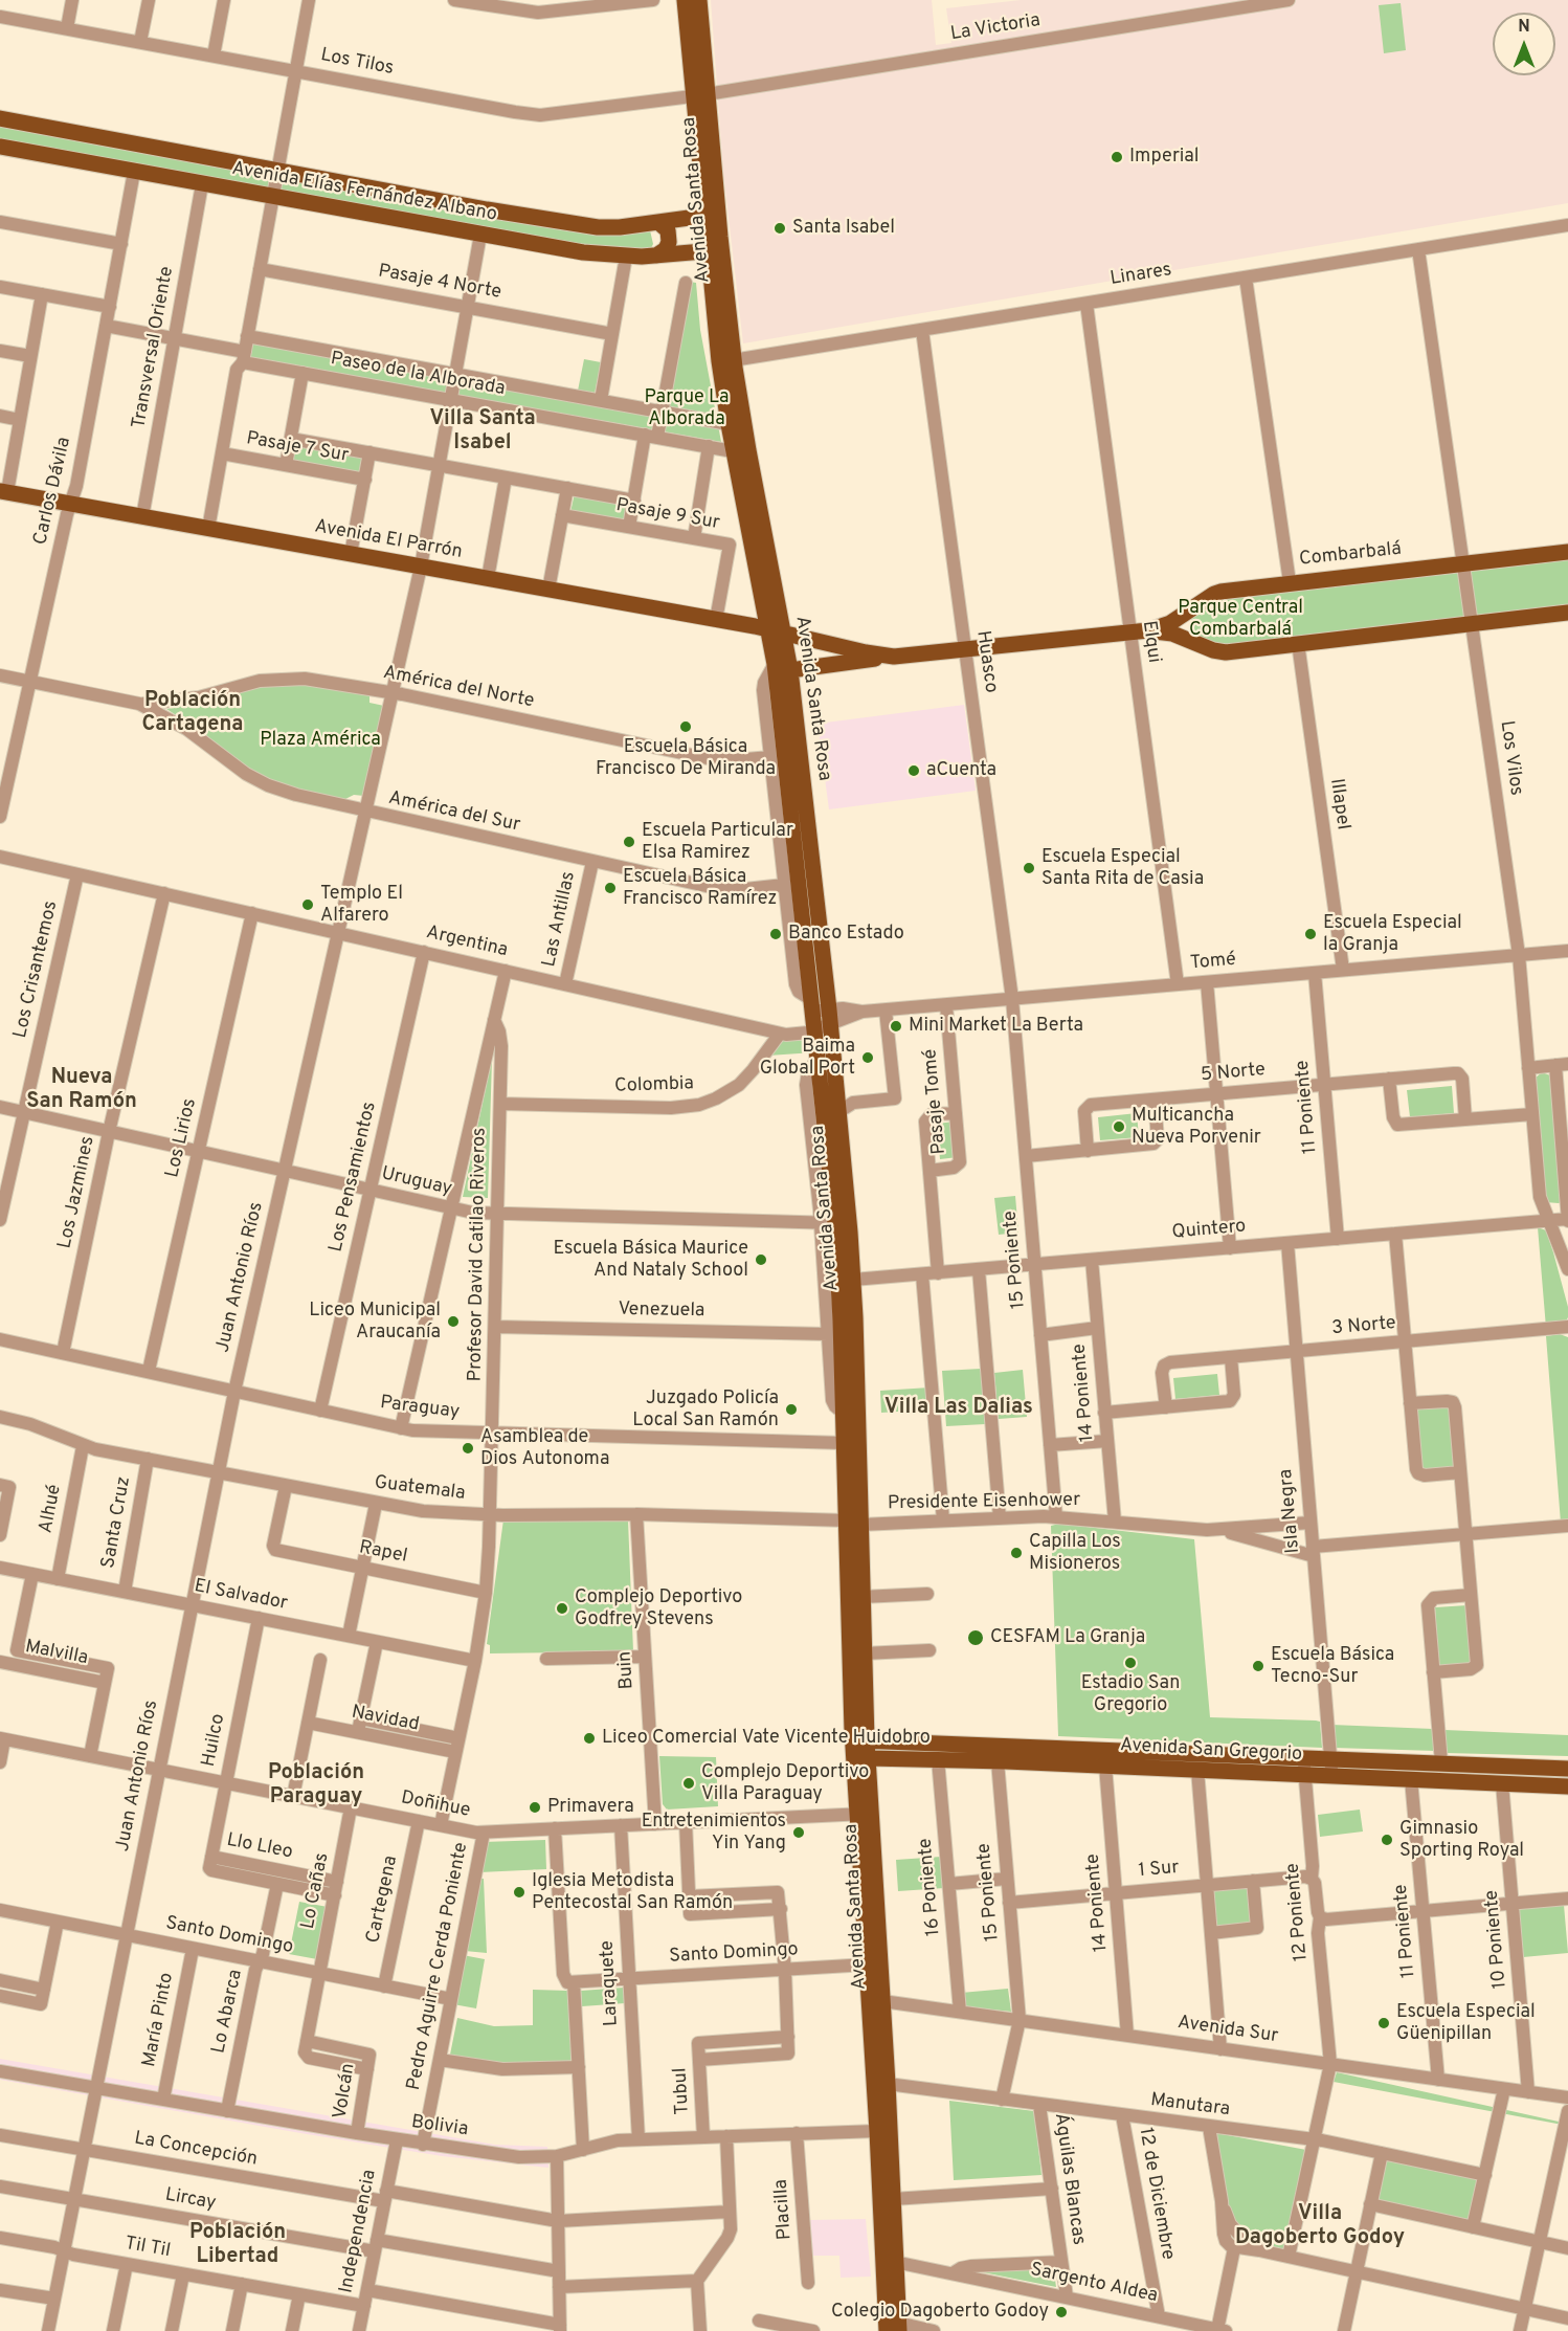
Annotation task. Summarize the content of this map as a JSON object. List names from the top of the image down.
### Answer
{
  "streets": {
    "main road": [
      "Avenida Elías Fernández Albano",
      "Avenida Santa Rosa",
      "Avenida El Parrón",
      "Combarbalá",
      "Avenida San Gregorio"
    ],
    "street": [
      "La Victoria",
      "Los Tilos",
      "Linares",
      "Pasaje 4 Norte",
      "Transversal Oriente",
      "Paseo de la Alborada",
      "Pasaje 7 Sur",
      "Carlos Dávila",
      "Pasaje 9 Sur",
      "Elqui",
      "Huasco",
      "América del Norte",
      "Los Vilos",
      "Illapel",
      "América del Sur",
      "Las Antillas",
      "Argentina",
      "Tomé",
      "Los Crisantemos",
      "5 Norte",
      "Colombia",
      "Pasaje Tomé",
      "11 Poniente",
      "Los Lirios",
      "Los Pensamientos",
      "Uruguay",
      "Los Jazmines",
      "Quintero",
      "Profesor David Catilao Riveros",
      "15 Poniente",
      "Juan Antonio Ríos",
      "Venezuela",
      "3 Norte",
      "14 Poniente",
      "Paraguay",
      "Guatemala",
      "Presidente Eisenhower",
      "Alhué",
      "Isla Negra",
      "Santa Cruz",
      "Rapel",
      "El Salvador",
      "Malvilla",
      "Buin",
      "Navidad",
      "Huilco",
      "Doñihue",
      "Llo Lleo",
      "1 Sur",
      "16 Poniente",
      "Lo Cañas",
      "Cartegena",
      "12 Poniente",
      "Santo Domingo",
      "10 Poniente",
      "Pedro Aguirre Cerda Poniente",
      "Laraquete",
      "Lo Abarca",
      "María Pinto",
      "Avenida Sur",
      "Volcán",
      "Tubul",
      "Manutara",
      "Bolivia",
      "La Concepción",
      "Águilas Blancas",
      "12 de Diciembre",
      "Lircay",
      "Placilla",
      "Independencia",
      "Til Til",
      "Sargento Aldea"
    ]
  },
  "crossings": [
    ["La Victoria", "Los Tilos"],
    ["La Victoria", "Avenida Santa Rosa"],
    ["Los Tilos", "Avenida Santa Rosa"],
    ["Avenida Elías Fernández Albano", "Avenida Santa Rosa"],
    ["Avenida Elías Fernández Albano", "Transversal Oriente"],
    ["Avenida Elías Fernández Albano", "Carlos Dávila"],
    ["Avenida Elías Fernández Albano", "Juan Antonio Ríos"],
    ["Avenida Santa Rosa", "Linares"],
    ["Avenida Santa Rosa", "Paseo de la Alborada"],
    ["Avenida Santa Rosa", "Pasaje 9 Sur"],
    ["Avenida Santa Rosa", "Avenida El Parrón"],
    ["Avenida Santa Rosa", "Combarbalá"],
    ["Avenida Santa Rosa", "América del Norte"],
    ["Avenida Santa Rosa", "América del Sur"],
    ["Avenida Santa Rosa", "Argentina"],
    ["Avenida Santa Rosa", "Tomé"],
    ["Avenida Santa Rosa", "Uruguay"],
    ["Avenida Santa Rosa", "Quintero"],
    ["Avenida Santa Rosa", "Venezuela"],
    ["Avenida Santa Rosa", "Paraguay"],
    ["Avenida Santa Rosa", "Guatemala"],
    ["Avenida Santa Rosa", "Presidente Eisenhower"],
    ["Avenida Santa Rosa", "Avenida San Gregorio"],
    ["Avenida Santa Rosa", "Doñihue"],
    ["Avenida Santa Rosa", "Santo Domingo"],
    ["Avenida Santa Rosa", "Avenida Sur"],
    ["Avenida Santa Rosa", "Manutara"],
    ["Avenida Santa Rosa", "Bolivia"],
    ["Avenida Santa Rosa", "Sargento Aldea"],
    ["Linares", "Elqui"],
    ["Linares", "Huasco"],
    ["Linares", "Los Vilos"],
    ["Pasaje 4 Norte", "Juan Antonio Ríos"],
    ["Transversal Oriente", "Paseo de la Alborada"],
    ["Transversal Oriente", "Avenida El Parrón"],
    ["Paseo de la Alborada", "Carlos Dávila"],
    ["Paseo de la Alborada", "Juan Antonio Ríos"],
    ["Carlos Dávila", "Avenida El Parrón"],
    ["Pasaje 9 Sur", "Avenida El Parrón"],
    ["Avenida El Parrón", "Combarbalá"],
    ["Avenida El Parrón", "Juan Antonio Ríos"],
    ["Combarbalá", "Elqui"],
    ["Combarbalá", "Huasco"],
    ["Combarbalá", "Los Vilos"],
    ["Combarbalá", "Illapel"],
    ["Elqui", "Tomé"],
    ["Huasco", "Tomé"],
    ["Huasco", "15 Poniente"],
    ["América del Norte", "América del Sur"],
    ["América del Norte", "Juan Antonio Ríos"],
    ["Los Vilos", "Tomé"],
    ["Los Vilos", "Quintero"],
    ["Illapel", "Tomé"],
    ["América del Sur", "Las Antillas"],
    ["América del Sur", "Juan Antonio Ríos"],
    ["Las Antillas", "Argentina"],
    ["Argentina", "Tomé"],
    ["Argentina", "Los Crisantemos"],
    ["Argentina", "Colombia"],
    ["Argentina", "Los Lirios"],
    ["Argentina", "Los Pensamientos"],
    ["Argentina", "Los Jazmines"],
    ["Argentina", "Profesor David Catilao Riveros"],
    ["Argentina", "Juan Antonio Ríos"],
    ["Tomé", "Pasaje Tomé"],
    ["Tomé", "11 Poniente"],
    ["Tomé", "15 Poniente"],
    ["Los Crisantemos", "Uruguay"],
    ["5 Norte", "11 Poniente"],
    ["Colombia", "Profesor David Catilao Riveros"],
    ["11 Poniente", "Quintero"],
    ["11 Poniente", "Avenida San Gregorio"],
    ["11 Poniente", "Avenida Sur"],
    ["Los Lirios", "Uruguay"],
    ["Los Lirios", "Paraguay"],
    ["Los Pensamientos", "Uruguay"],
    ["Los Pensamientos", "Paraguay"],
    ["Uruguay", "Los Jazmines"],
    ["Uruguay", "Profesor David Catilao Riveros"],
    ["Uruguay", "Juan Antonio Ríos"],
    ["Los Jazmines", "Paraguay"],
    ["Quintero", "15 Poniente"],
    ["Quintero", "14 Poniente"],
    ["Quintero", "Isla Negra"],
    ["Profesor David Catilao Riveros", "Venezuela"],
    ["Profesor David Catilao Riveros", "Paraguay"],
    ["Profesor David Catilao Riveros", "Guatemala"],
    ["Profesor David Catilao Riveros", "Rapel"],
    ["Profesor David Catilao Riveros", "El Salvador"],
    ["Profesor David Catilao Riveros", "Navidad"],
    ["Profesor David Catilao Riveros", "Doñihue"],
    ["15 Poniente", "Presidente Eisenhower"],
    ["15 Poniente", "Avenida San Gregorio"],
    ["15 Poniente", "1 Sur"],
    ["15 Poniente", "Avenida Sur"],
    ["15 Poniente", "Manutara"],
    ["Juan Antonio Ríos", "Paraguay"],
    ["Juan Antonio Ríos", "Guatemala"],
    ["Juan Antonio Ríos", "El Salvador"],
    ["Juan Antonio Ríos", "Doñihue"],
    ["Juan Antonio Ríos", "Santo Domingo"],
    ["Juan Antonio Ríos", "Bolivia"],
    ["Juan Antonio Ríos", "La Concepción"],
    ["Juan Antonio Ríos", "Lircay"],
    ["Juan Antonio Ríos", "Til Til"],
    ["3 Norte", "Isla Negra"],
    ["14 Poniente", "Presidente Eisenhower"],
    ["14 Poniente", "Avenida San Gregorio"],
    ["14 Poniente", "1 Sur"],
    ["14 Poniente", "Avenida Sur"],
    ["Guatemala", "Presidente Eisenhower"],
    ["Guatemala", "Alhué"],
    ["Guatemala", "Santa Cruz"],
    ["Guatemala", "Rapel"],
    ["Guatemala", "Buin"],
    ["Presidente Eisenhower", "Isla Negra"],
    ["Alhué", "El Salvador"],
    ["Isla Negra", "Avenida San Gregorio"],
    ["Santa Cruz", "El Salvador"],
    ["El Salvador", "Malvilla"],
    ["El Salvador", "Huilco"],
    ["Buin", "Doñihue"],
    ["Huilco", "Doñihue"],
    ["Huilco", "Llo Lleo"],
    ["Avenida San Gregorio", "16 Poniente"],
    ["Avenida San Gregorio", "12 Poniente"],
    ["Avenida San Gregorio", "10 Poniente"],
    ["Doñihue", "Lo Cañas"],
    ["Doñihue", "Cartegena"],
    ["Doñihue", "Pedro Aguirre Cerda Poniente"],
    ["Doñihue", "Laraquete"],
    ["Llo Lleo", "Lo Cañas"],
    ["Llo Lleo", "Lo Abarca"],
    ["1 Sur", "12 Poniente"],
    ["16 Poniente", "Avenida Sur"],
    ["Lo Cañas", "Santo Domingo"],
    ["Lo Cañas", "Volcán"],
    ["Cartegena", "Santo Domingo"],
    ["12 Poniente", "Avenida Sur"],
    ["12 Poniente", "Manutara"],
    ["Santo Domingo", "Pedro Aguirre Cerda Poniente"],
    ["Santo Domingo", "Laraquete"],
    ["Santo Domingo", "Lo Abarca"],
    ["Santo Domingo", "María Pinto"],
    ["10 Poniente", "Avenida Sur"],
    ["Pedro Aguirre Cerda Poniente", "Bolivia"],
    ["Laraquete", "Bolivia"],
    ["Lo Abarca", "Bolivia"],
    ["María Pinto", "Bolivia"],
    ["Volcán", "Bolivia"],
    ["Tubul", "Bolivia"],
    ["Manutara", "Águilas Blancas"],
    ["Manutara", "12 de Diciembre"],
    ["Bolivia", "Placilla"],
    ["Bolivia", "Independencia"],
    ["La Concepción", "Independencia"],
    ["Águilas Blancas", "Sargento Aldea"],
    ["12 de Diciembre", "Sargento Aldea"],
    ["Lircay", "Independencia"],
    ["Independencia", "Til Til"]
  ],
  "districts": [
    "Villa Santa Isabel",
    "Población Cartagena",
    "Nueva San Ramón",
    "Villa Las Dalias",
    "Población Paraguay",
    "Villa Dagoberto Godoy",
    "Población Libertad"
  ],
  "parks": ["Parque La Alborada", "Parque Central Combarbalá", "Plaza América"],
  "places": [
    "Imperial",
    "Santa Isabel",
    "Escuela Básica Francisco De Miranda",
    "aCuenta",
    "Escuela Particular Elsa Ramirez",
    "Escuela Especial Santa Rita de Casia",
    "Escuela Básica Francisco Ramírez",
    "Templo El Alfarero",
    "Banco Estado",
    "Escuela Especial la Granja",
    "Mini Market La Berta",
    "Baima Global Port",
    "Multicancha Nueva Porvenir",
    "Escuela Básica Maurice And Nataly School",
    "Liceo Municipal Araucanía",
    "Juzgado Policía Local San Ramón",
    "Asamblea de Dios Autonoma",
    "Capilla Los Misioneros",
    "Complejo Deportivo Godfrey Stevens",
    "CESFAM La Granja",
    "Estadio San Gregorio",
    "Escuela Básica Tecno-Sur",
    "Liceo Comercial Vate Vicente Huidobro",
    "Complejo Deportivo Villa Paraguay",
    "Primavera",
    "Entretenimientos Yin Yang",
    "Gimnasio Sporting Royal",
    "Iglesia Metodista Pentecostal San Ramón",
    "Escuela Especial Güenipillan",
    "Colegio Dagoberto Godoy"
  ],
  "north": "top"
}
